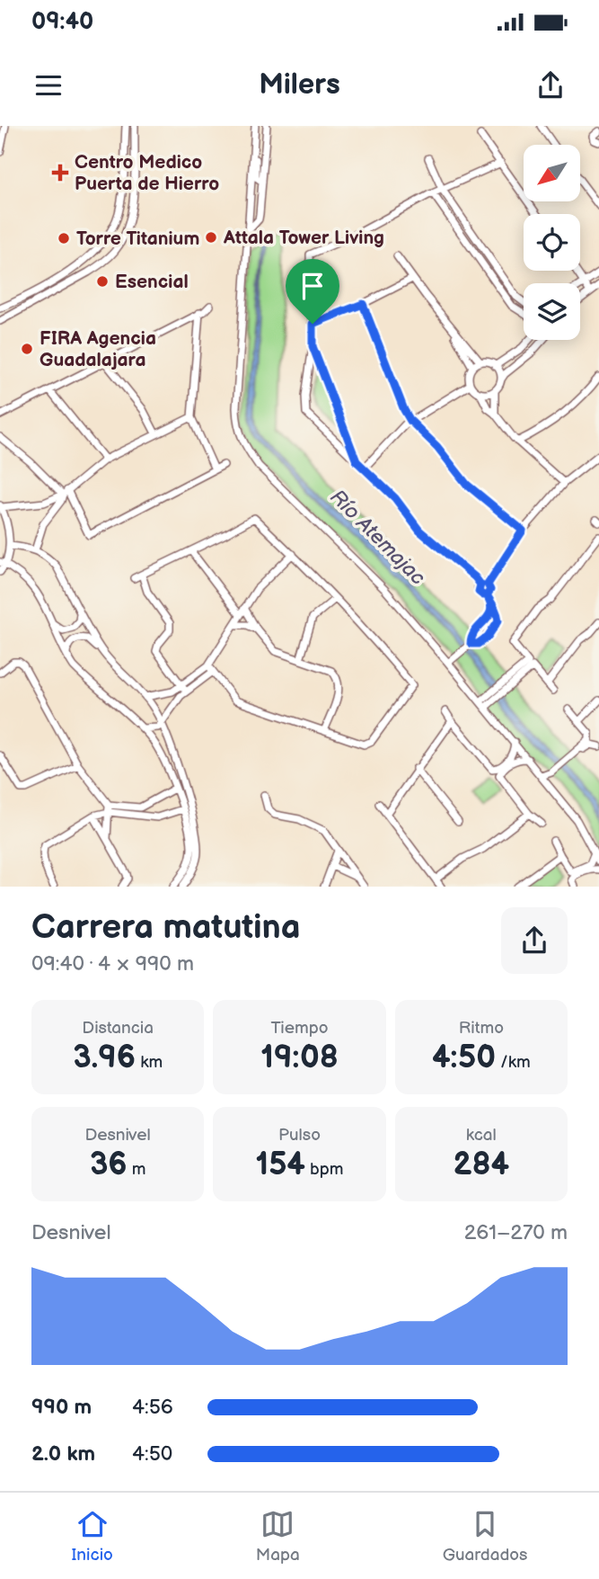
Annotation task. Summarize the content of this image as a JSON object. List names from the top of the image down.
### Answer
{
  "water": ["Río Atemajac"],
  "places": {
    "health": ["Centro Medico Puerta de Hierro"],
    "other": [
      "Attala Tower Living",
      "Torre Titanium",
      "Esencial",
      "FIRA Agencia Guadalajara"
    ]
  },
  "north": "bottom left",
  "page": {
    "status": "09:40",
    "header": "Milers",
    "heading": ["Carrera matutina", "09:40 · 4 × 990 m"],
    "stats": [
      ["Distancia", "3.96 km"],
      ["Tiempo", "19:08"],
      ["Ritmo", "4:50 /km"],
      ["Desnivel", "36 m"],
      ["Pulso", "154 bpm"],
      ["kcal", "284"]
    ],
    "chart": ["Desnivel", "261–270 m"],
    "list": [
      {
        "name": "990 m",
        "note": "4:56"
      },
      {
        "name": "2.0 km",
        "note": "4:50"
      }
    ],
    "tabs": ["Inicio", "Mapa", "Guardados"]
  }
}
